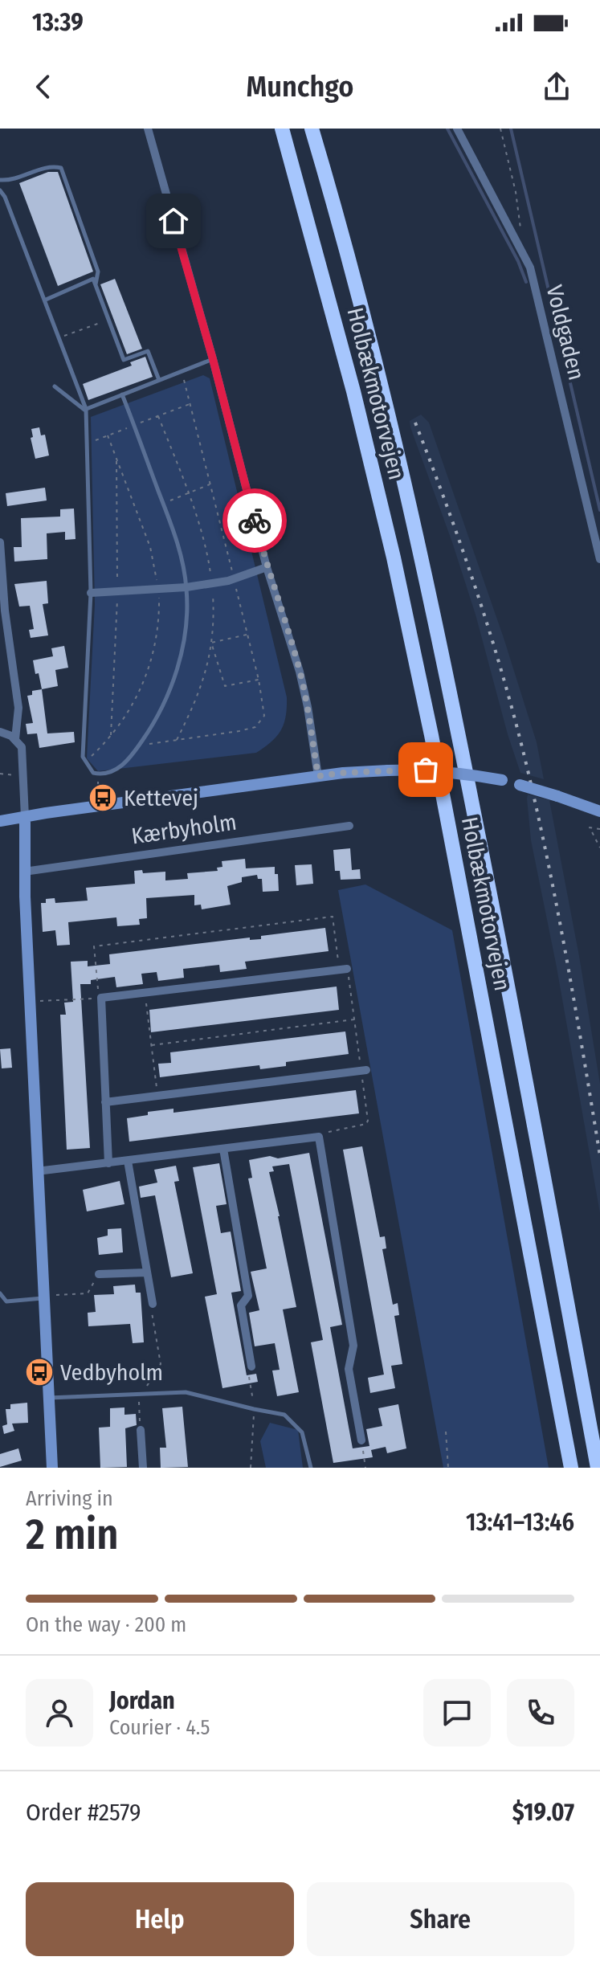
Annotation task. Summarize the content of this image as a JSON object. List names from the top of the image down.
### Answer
{
  "streets": {
    "highway": ["Holbækmotorvejen"],
    "street": ["Voldgaden", "Kærbyholm"]
  },
  "places": {
    "bus stop": ["Kettevej", "Vedbyholm"]
  },
  "page": {
    "status": "13:39",
    "header": "Munchgo",
    "heading": ["2 min", "Arriving in", "13:41–13:46"],
    "panel": [
      "Jordan",
      "Courier · 4.5",
      "Order #2579",
      "$19.07"
    ],
    "bar": "On the way · 200 m",
    "buttons": ["Help", "Share"]
  }
}
